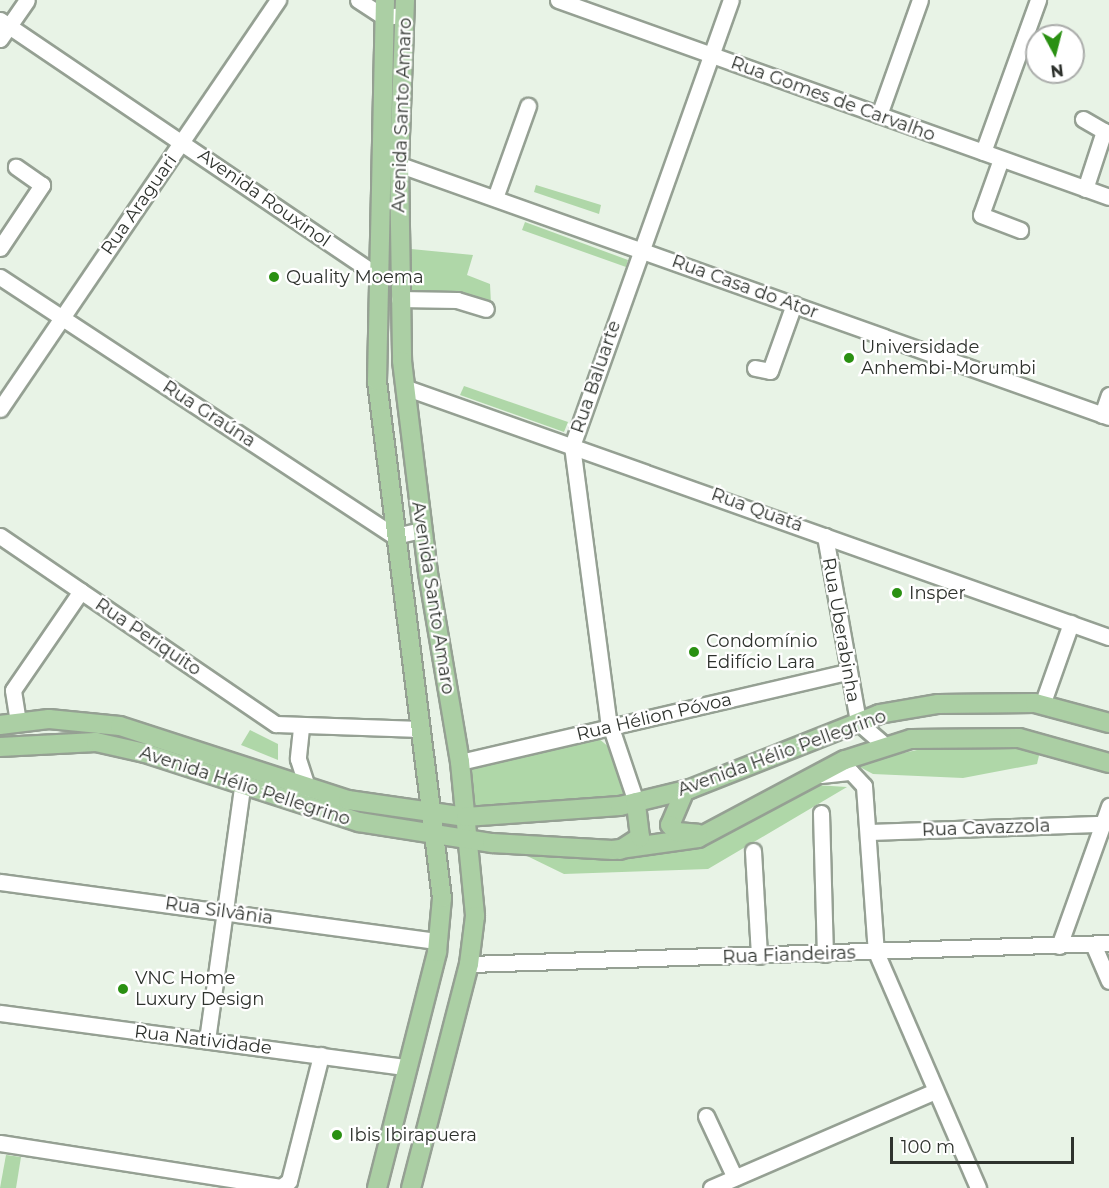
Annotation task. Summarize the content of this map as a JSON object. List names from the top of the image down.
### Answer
{
  "streets": {
    "main road": ["Avenida Santo Amaro", "Avenida Hélio Pellegrino"],
    "street": [
      "Rua Gomes de Carvalho",
      "Avenida Rouxinol",
      "Rua Araguari",
      "Rua Casa do Ator",
      "Rua Baluarte",
      "Rua Graúna",
      "Rua Quatá",
      "Rua Uberabinha",
      "Rua Periquito",
      "Rua Hélion Póvoa",
      "Rua Cavazzola",
      "Rua Silvânia",
      "Rua Fiandeiras",
      "Rua Natividade"
    ]
  },
  "crossings": [
    ["Rua Gomes de Carvalho", "Rua Baluarte"],
    ["Avenida Santo Amaro", "Avenida Rouxinol"],
    ["Avenida Santo Amaro", "Rua Casa do Ator"],
    ["Avenida Santo Amaro", "Rua Graúna"],
    ["Avenida Santo Amaro", "Rua Quatá"],
    ["Avenida Santo Amaro", "Rua Periquito"],
    ["Avenida Santo Amaro", "Rua Hélion Póvoa"],
    ["Avenida Santo Amaro", "Avenida Hélio Pellegrino"],
    ["Avenida Santo Amaro", "Rua Silvânia"],
    ["Avenida Santo Amaro", "Rua Fiandeiras"],
    ["Avenida Santo Amaro", "Rua Natividade"],
    ["Avenida Rouxinol", "Rua Araguari"],
    ["Rua Araguari", "Rua Graúna"],
    ["Rua Casa do Ator", "Rua Baluarte"],
    ["Rua Baluarte", "Rua Quatá"],
    ["Rua Baluarte", "Rua Hélion Póvoa"],
    ["Rua Baluarte", "Avenida Hélio Pellegrino"],
    ["Rua Quatá", "Rua Uberabinha"],
    ["Rua Uberabinha", "Rua Hélion Póvoa"],
    ["Rua Uberabinha", "Avenida Hélio Pellegrino"]
  ],
  "places": [
    "Quality Moema",
    "Universidade Anhembi-Morumbi",
    "Insper",
    "Condomínio Edifício Lara",
    "VNC Home Luxury Design",
    "Ibis Ibirapuera"
  ],
  "scale_bar": "100 m",
  "north": "bottom"
}
